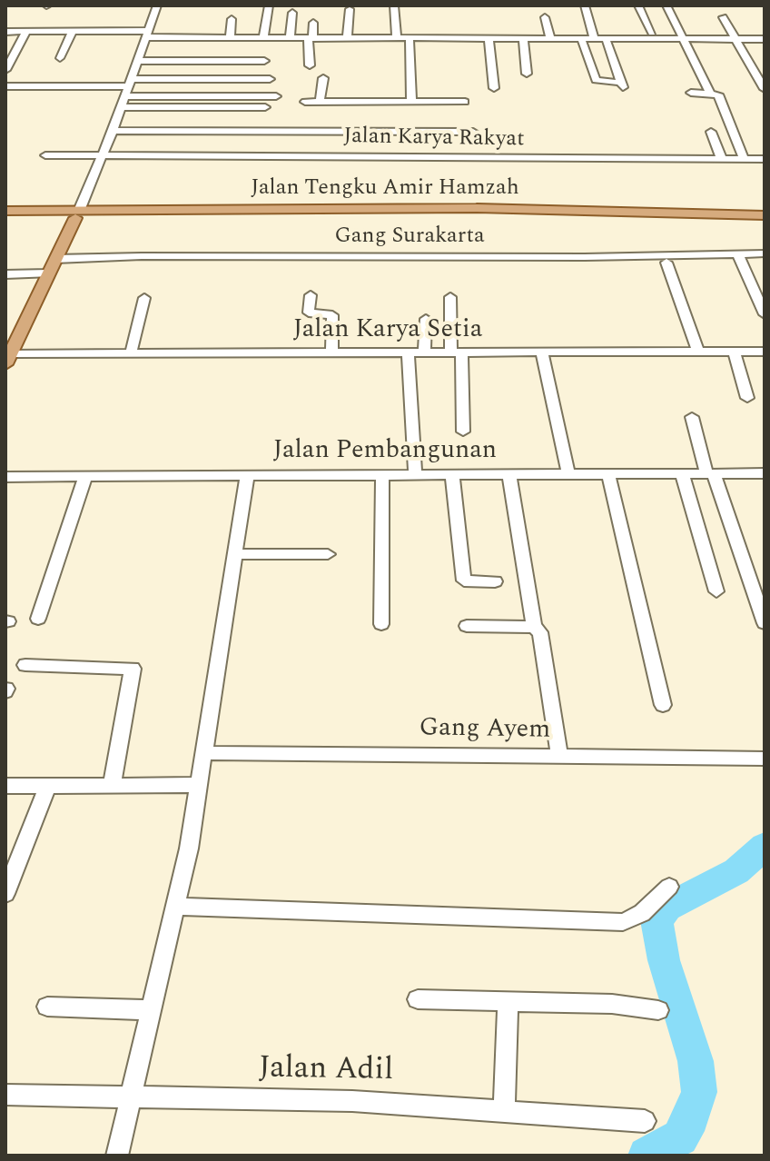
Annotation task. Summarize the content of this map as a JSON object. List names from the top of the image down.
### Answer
{
  "streets": {
    "main road": ["Jalan Tengku Amir Hamzah"],
    "street": [
      "Jalan Karya Rakyat",
      "Gang Surakarta",
      "Jalan Karya Setia",
      "Jalan Pembangunan",
      "Gang Ayem",
      "Jalan Adil"
    ]
  }
}
